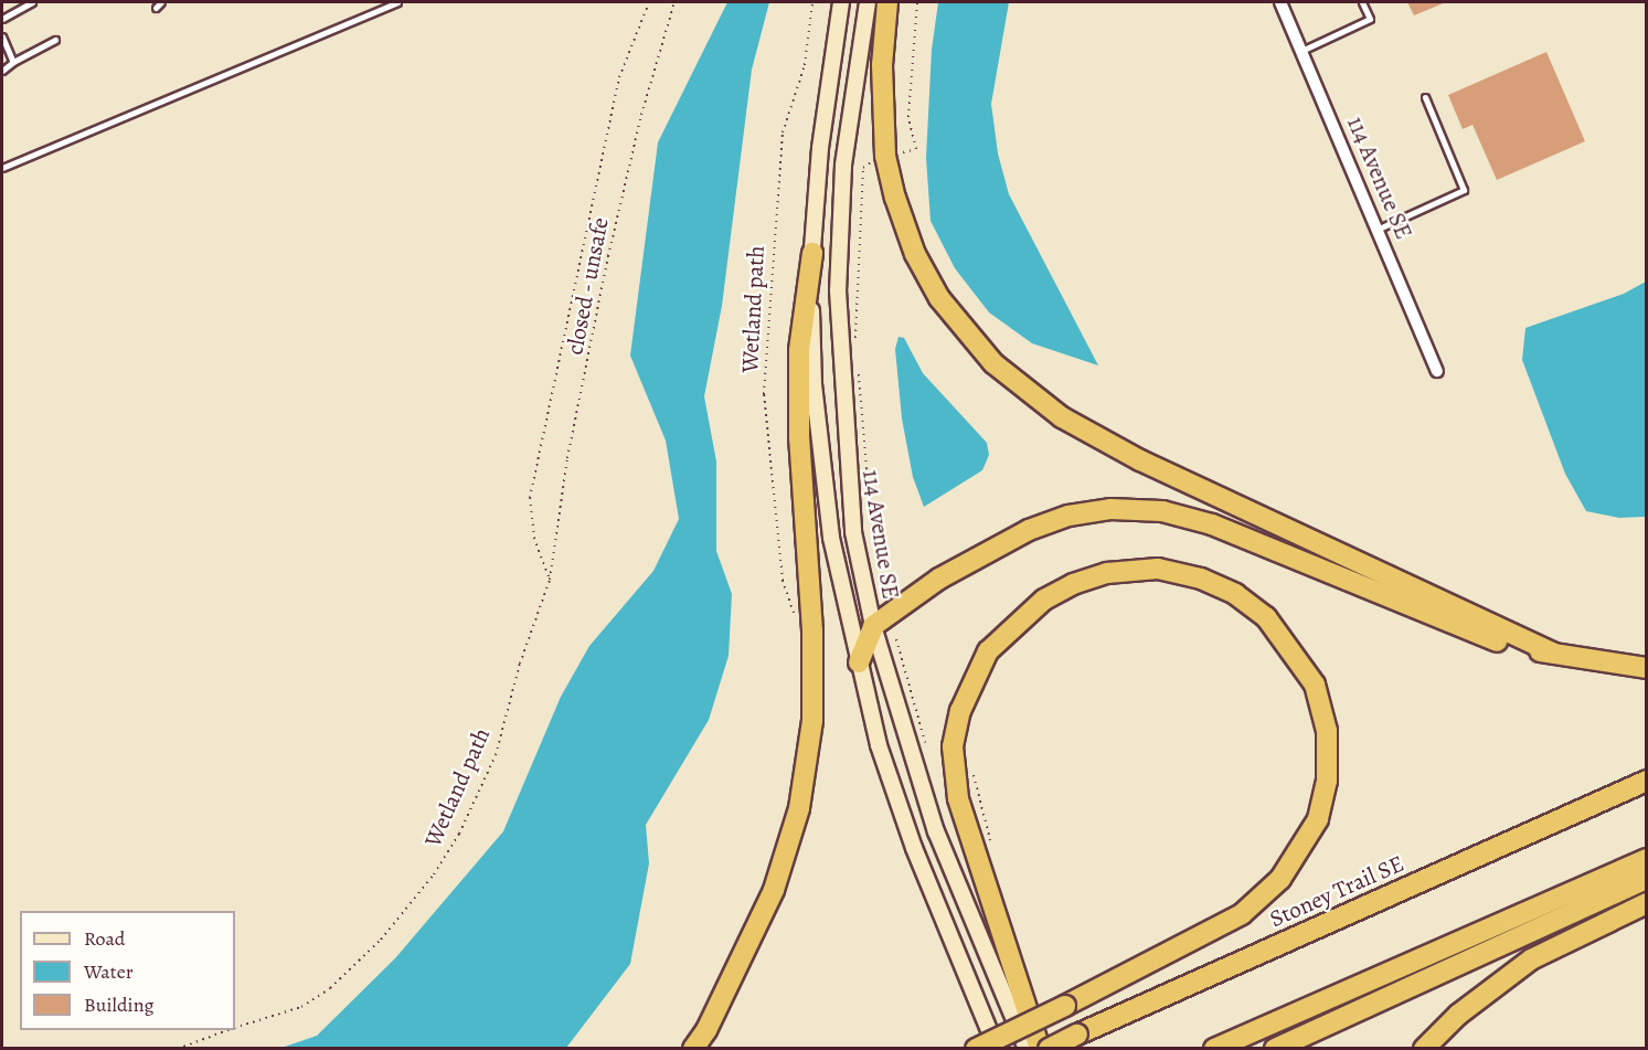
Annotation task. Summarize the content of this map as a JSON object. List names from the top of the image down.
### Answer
{
  "streets": {
    "highway": ["Stoney Trail SE"],
    "main road": ["114 Avenue SE"],
    "path": ["closed - unsafe", "Wetland path"]
  },
  "crossings": [
    ["closed - unsafe", "Wetland path"]
  ],
  "legend": ["Road", "Water", "Building"]
}
